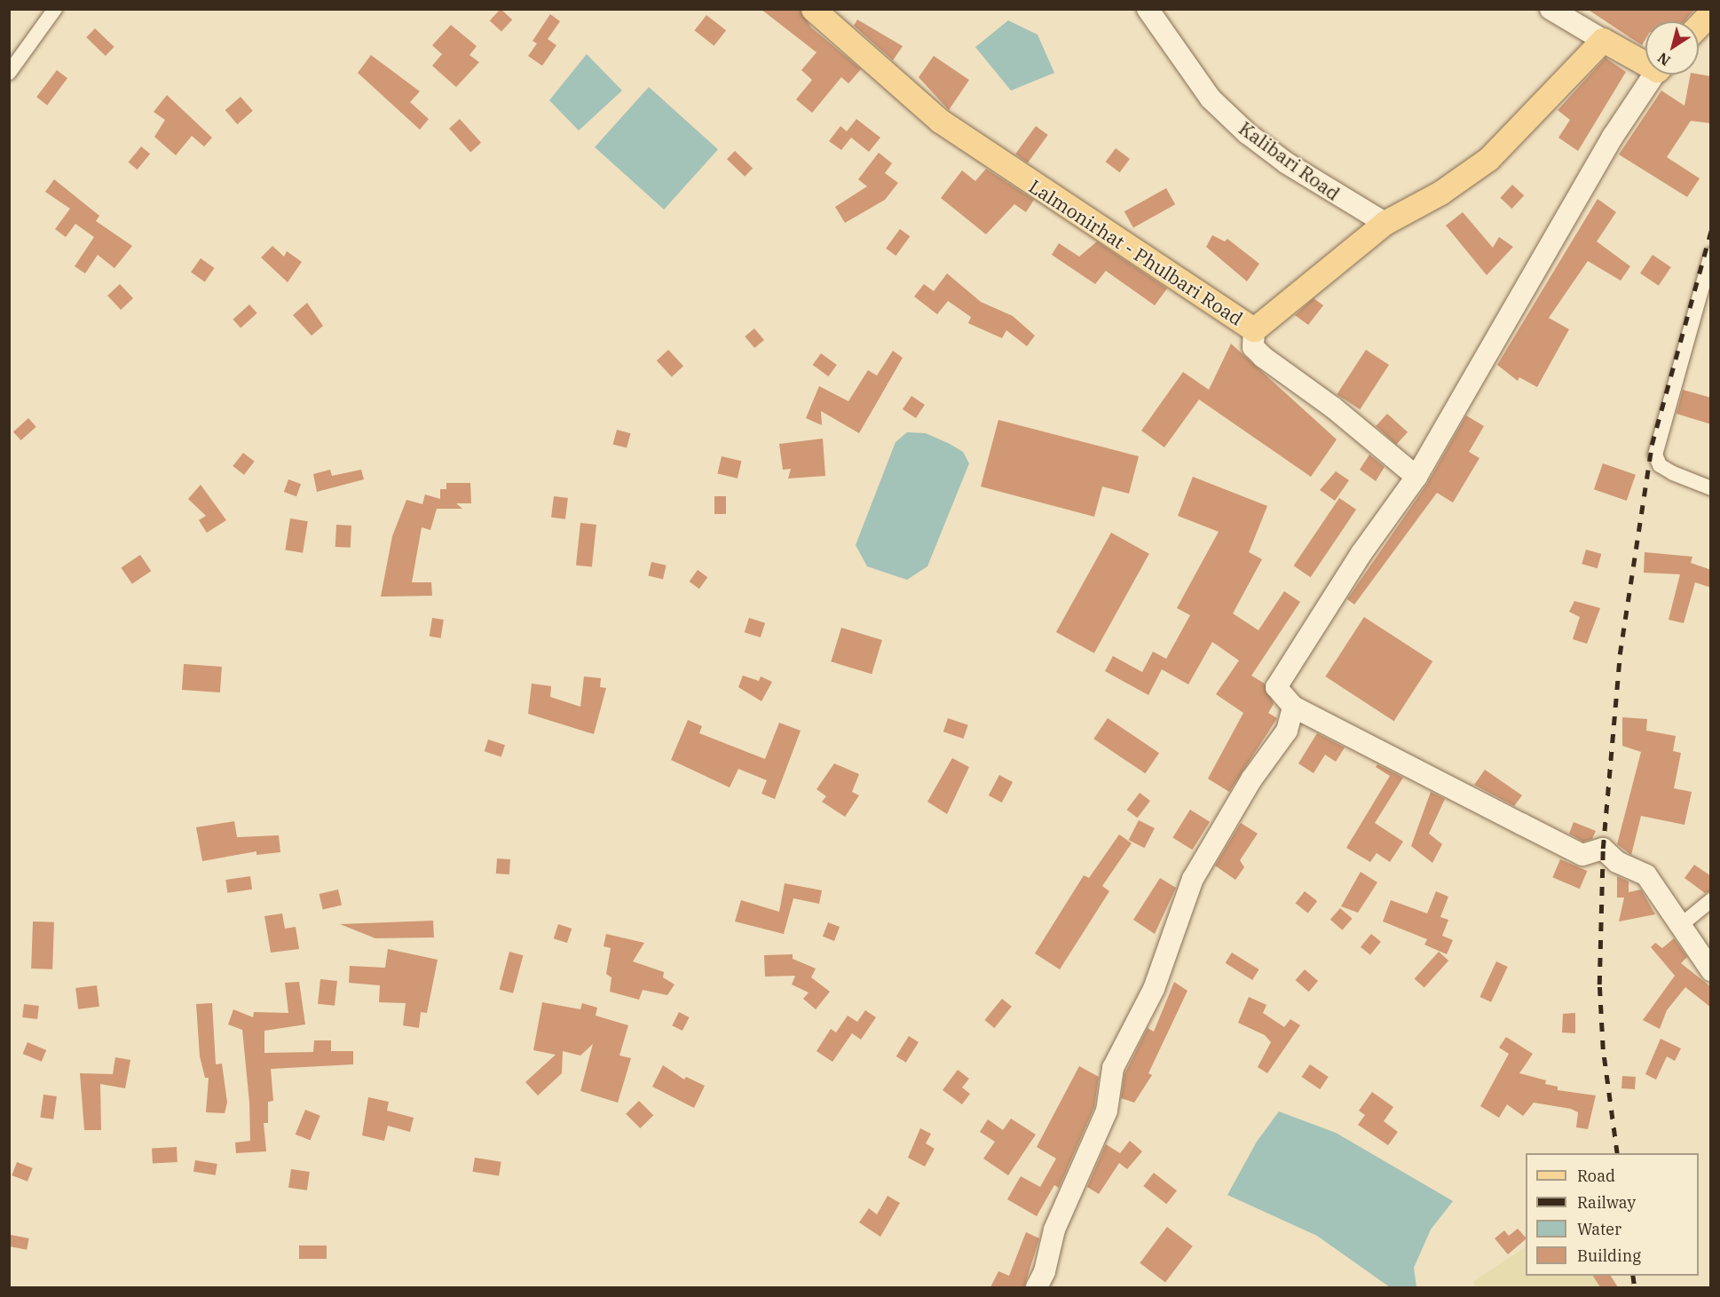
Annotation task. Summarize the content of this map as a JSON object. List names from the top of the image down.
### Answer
{
  "streets": {
    "main road": ["Lalmonirhat - Phulbari Road"],
    "street": ["Kalibari Road"]
  },
  "crossings": [
    ["Kalibari Road", "Lalmonirhat - Phulbari Road"]
  ],
  "legend": [
    "Road",
    "Railway",
    "Water",
    "Building"
  ],
  "north": "bottom left"
}
